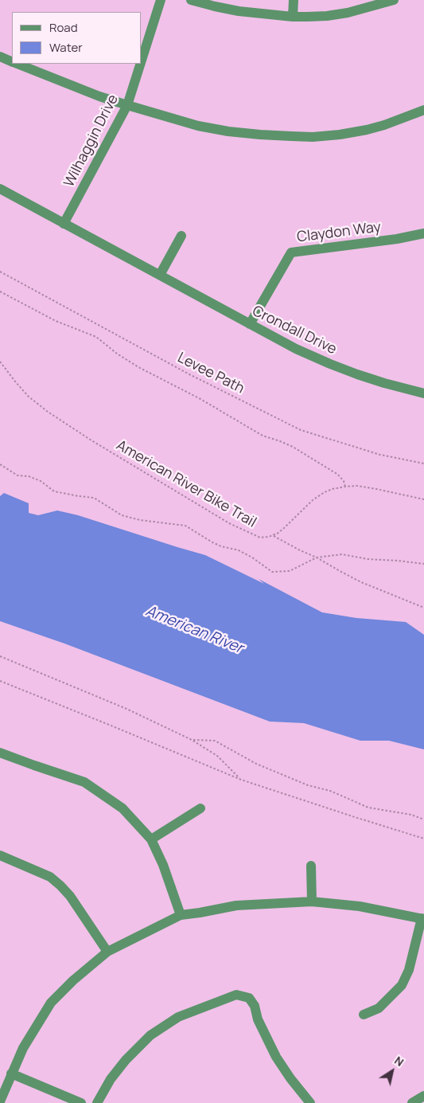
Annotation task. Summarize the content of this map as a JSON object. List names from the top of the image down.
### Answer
{
  "streets": {
    "street": ["Wilhaggin Drive", "Claydon Way", "Crondall Drive"],
    "path": ["Levee Path", "American River Bike Trail"]
  },
  "crossings": [
    ["Wilhaggin Drive", "Crondall Drive"],
    ["Claydon Way", "Crondall Drive"]
  ],
  "water": ["American River"],
  "legend": ["Road", "Water"],
  "north": "top right"
}
